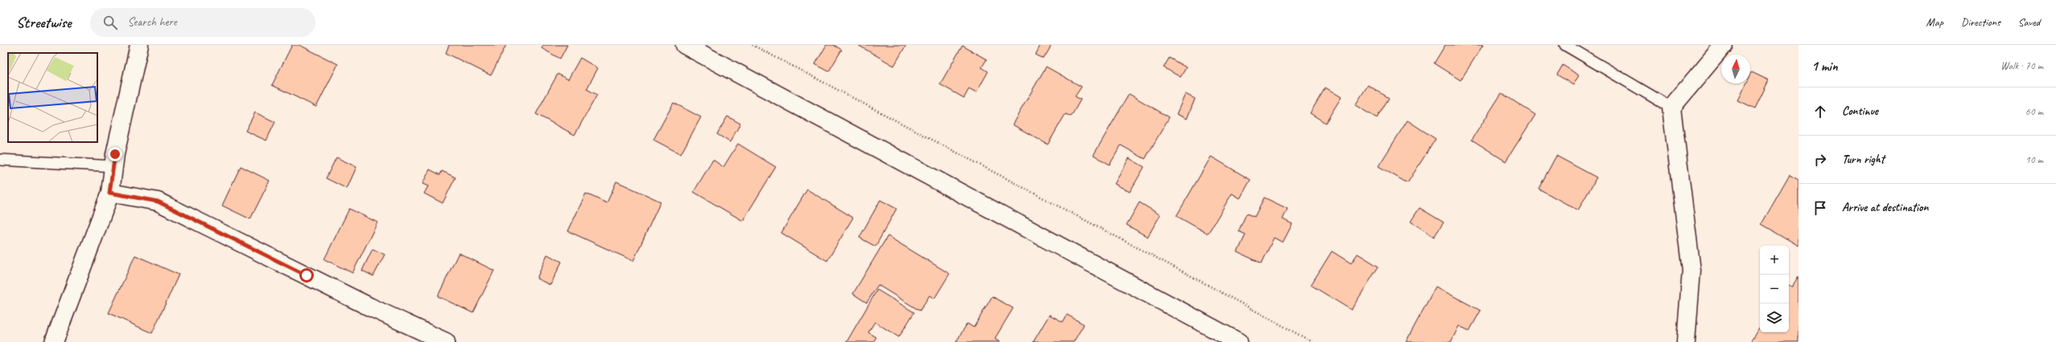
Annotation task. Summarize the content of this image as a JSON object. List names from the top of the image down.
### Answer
{
  "north": "top",
  "page": {
    "header": "Streetwise",
    "search": "Search here",
    "nav": ["Map", "Directions", "Saved"],
    "heading": ["1 min", "Walk · 70 m"],
    "list": [
      ["Continue", "60 m"],
      ["Turn right", "10 m"],
      "Arrive at destination"
    ],
    "map_buttons": ["+", "−"]
  }
}
